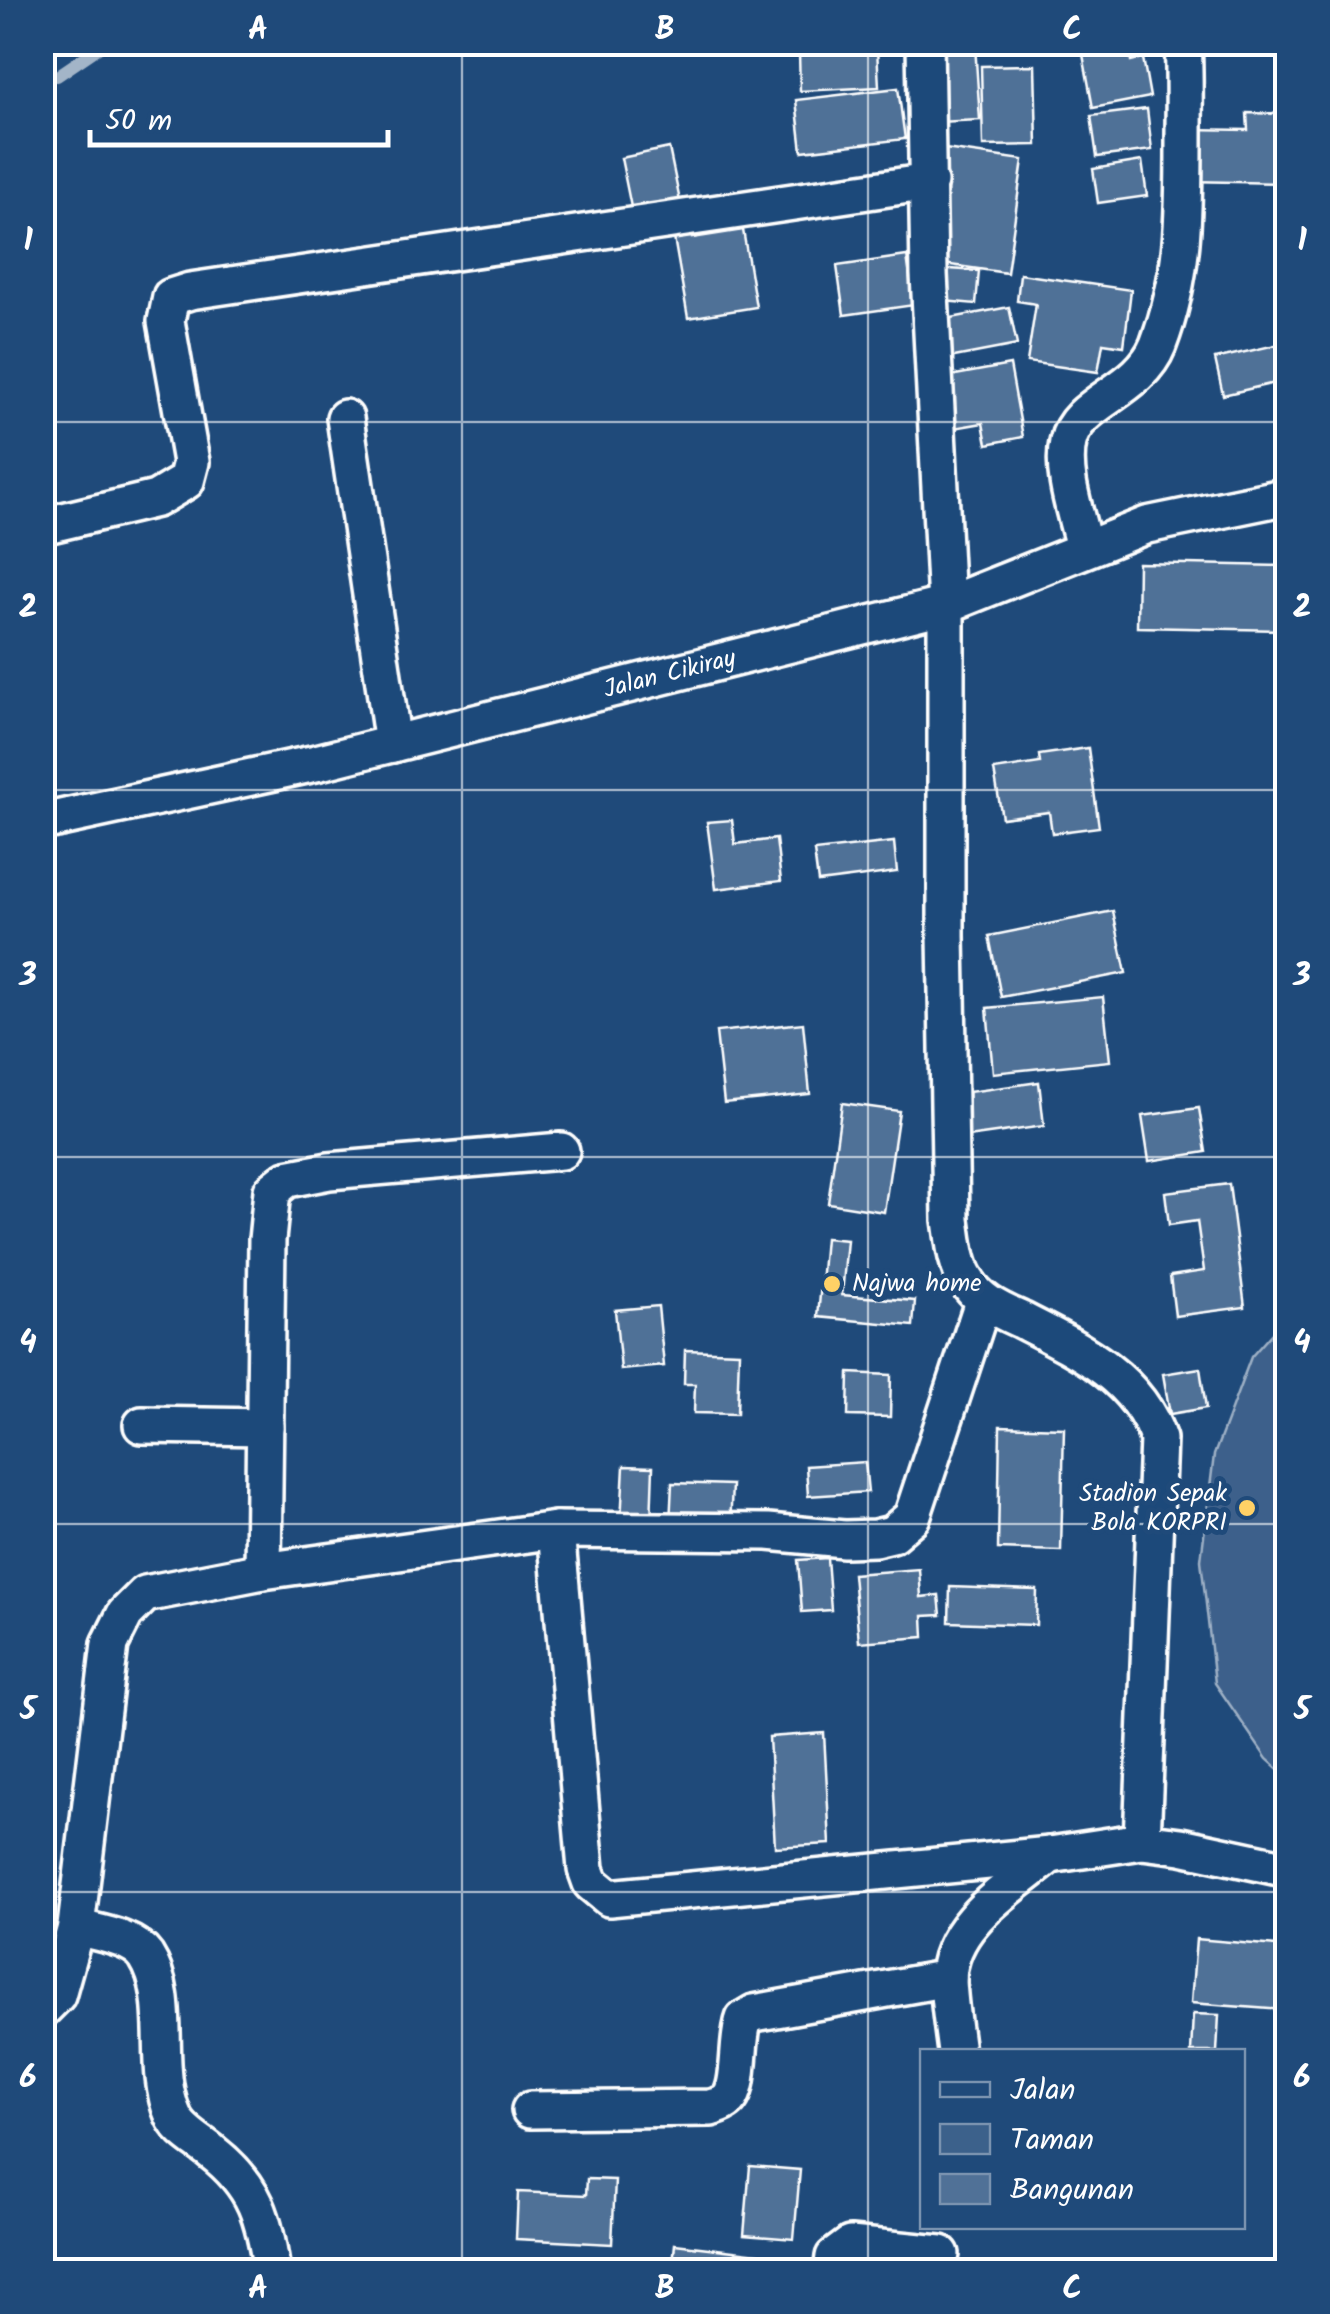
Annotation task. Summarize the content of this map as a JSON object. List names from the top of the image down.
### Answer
{
  "streets": {
    "street": ["Jalan Cikiray"]
  },
  "places": ["Najwa home", "Stadion Sepak Bola KORPRI"],
  "legend": ["Jalan", "Taman", "Bangunan"],
  "scale_bar": "50 m",
  "grid": {
    "columns": ["A", "B", "C"],
    "rows": [
      "1",
      "2",
      "3",
      "4",
      "5",
      "6"
    ]
  }
}
